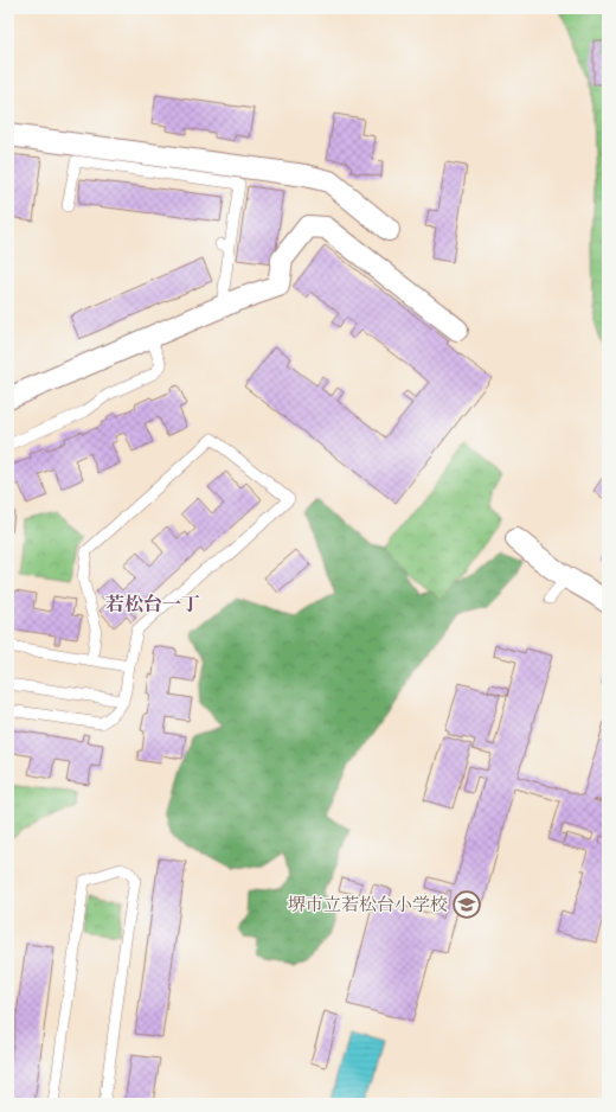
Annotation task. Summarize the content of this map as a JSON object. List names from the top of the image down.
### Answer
{
  "districts": ["若松台一丁"],
  "places": {
    "school or university": ["堺市立若松台小学校"]
  }
}
